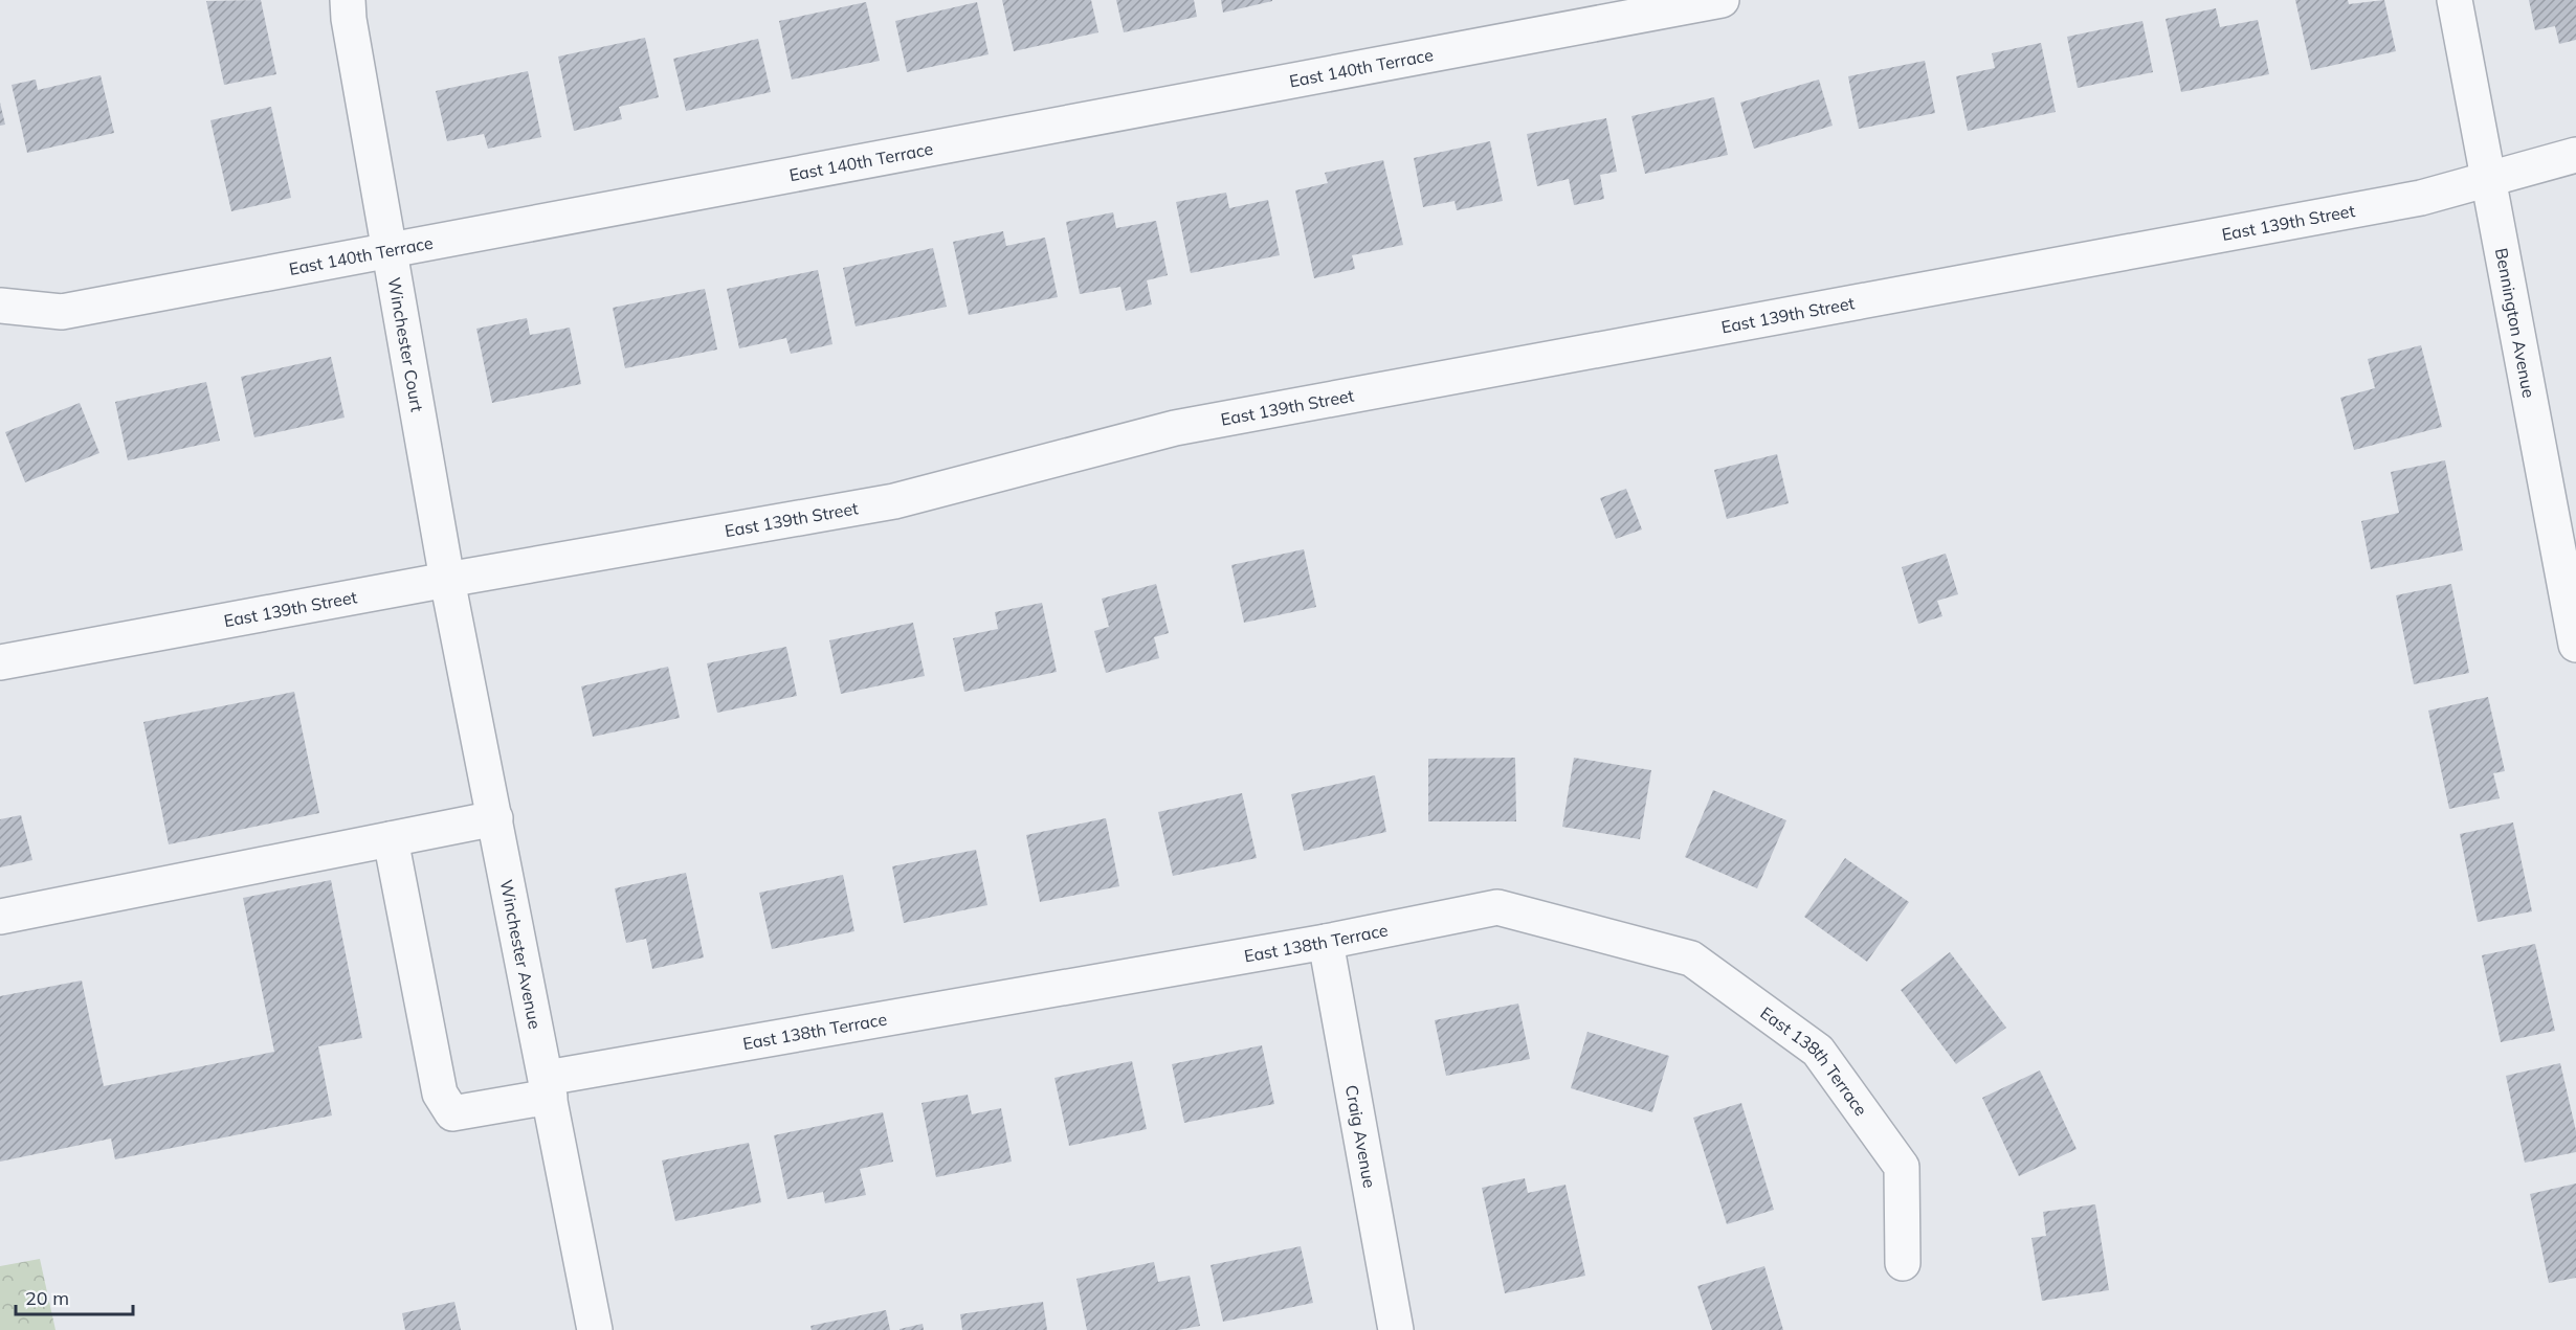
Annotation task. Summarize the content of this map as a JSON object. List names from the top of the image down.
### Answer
{
  "streets": {
    "street": [
      "East 140th Terrace",
      "East 139th Street",
      "Bennington Avenue",
      "Winchester Court",
      "East 138th Terrace",
      "Winchester Avenue",
      "Craig Avenue"
    ]
  },
  "crossings": [
    ["East 140th Terrace", "Winchester Court"],
    ["East 139th Street", "Bennington Avenue"],
    ["East 139th Street", "Winchester Court"],
    ["East 139th Street", "Winchester Avenue"],
    ["Winchester Court", "Winchester Avenue"],
    ["East 138th Terrace", "Winchester Avenue"],
    ["East 138th Terrace", "Craig Avenue"]
  ],
  "scale_bar": "20 m"
}
